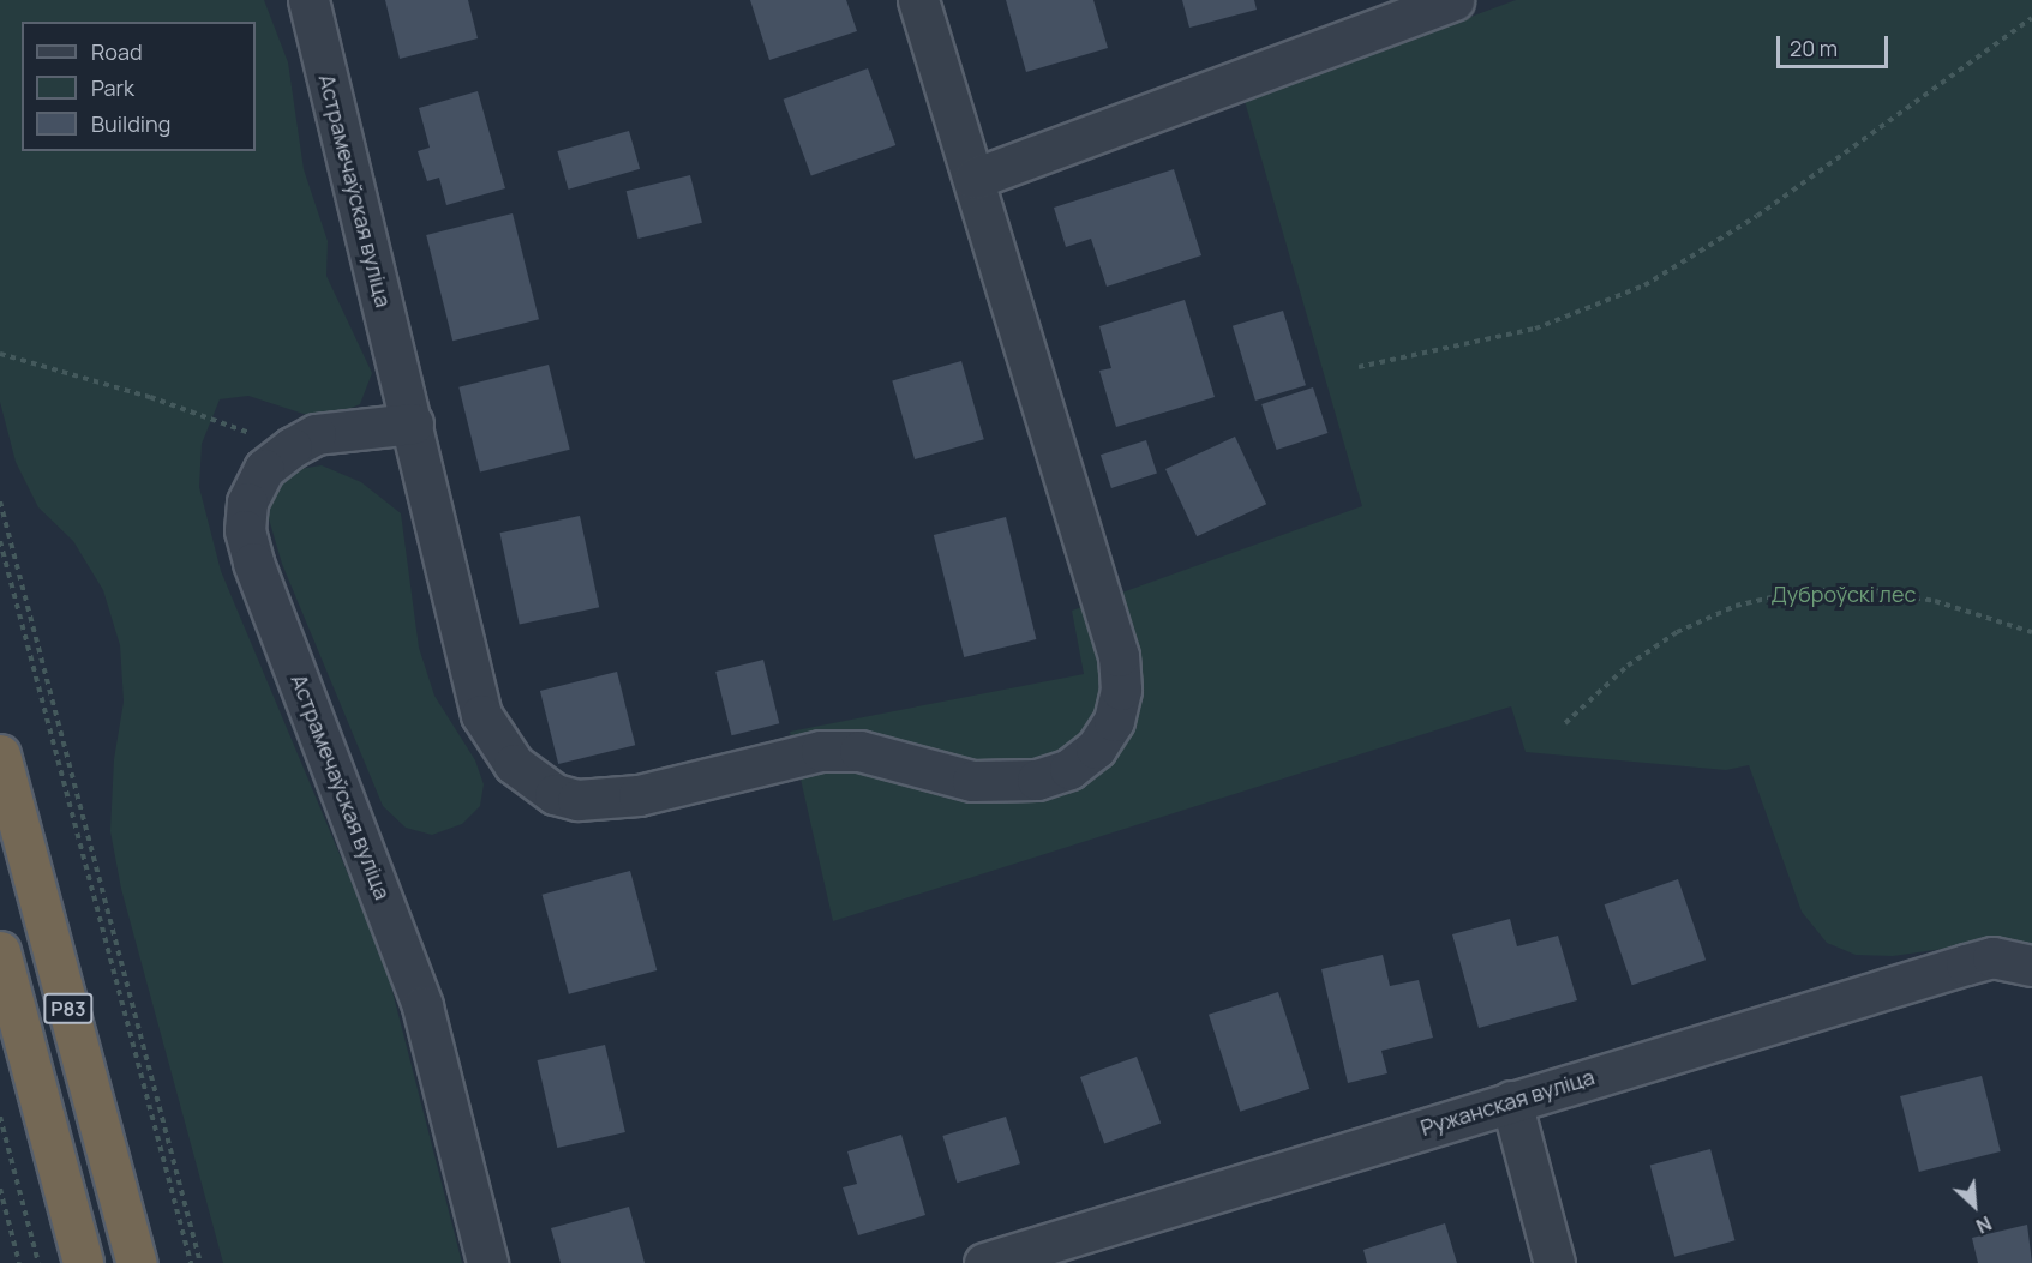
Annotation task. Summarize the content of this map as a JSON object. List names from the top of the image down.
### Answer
{
  "streets": {
    "highway": ["Р83"],
    "street": ["Астрамечаўская вуліца", "Ружанская вуліца"]
  },
  "parks": ["Дуброўскі лес"],
  "legend": ["Road", "Park", "Building"],
  "scale_bar": "20 m",
  "north": "bottom right"
}
